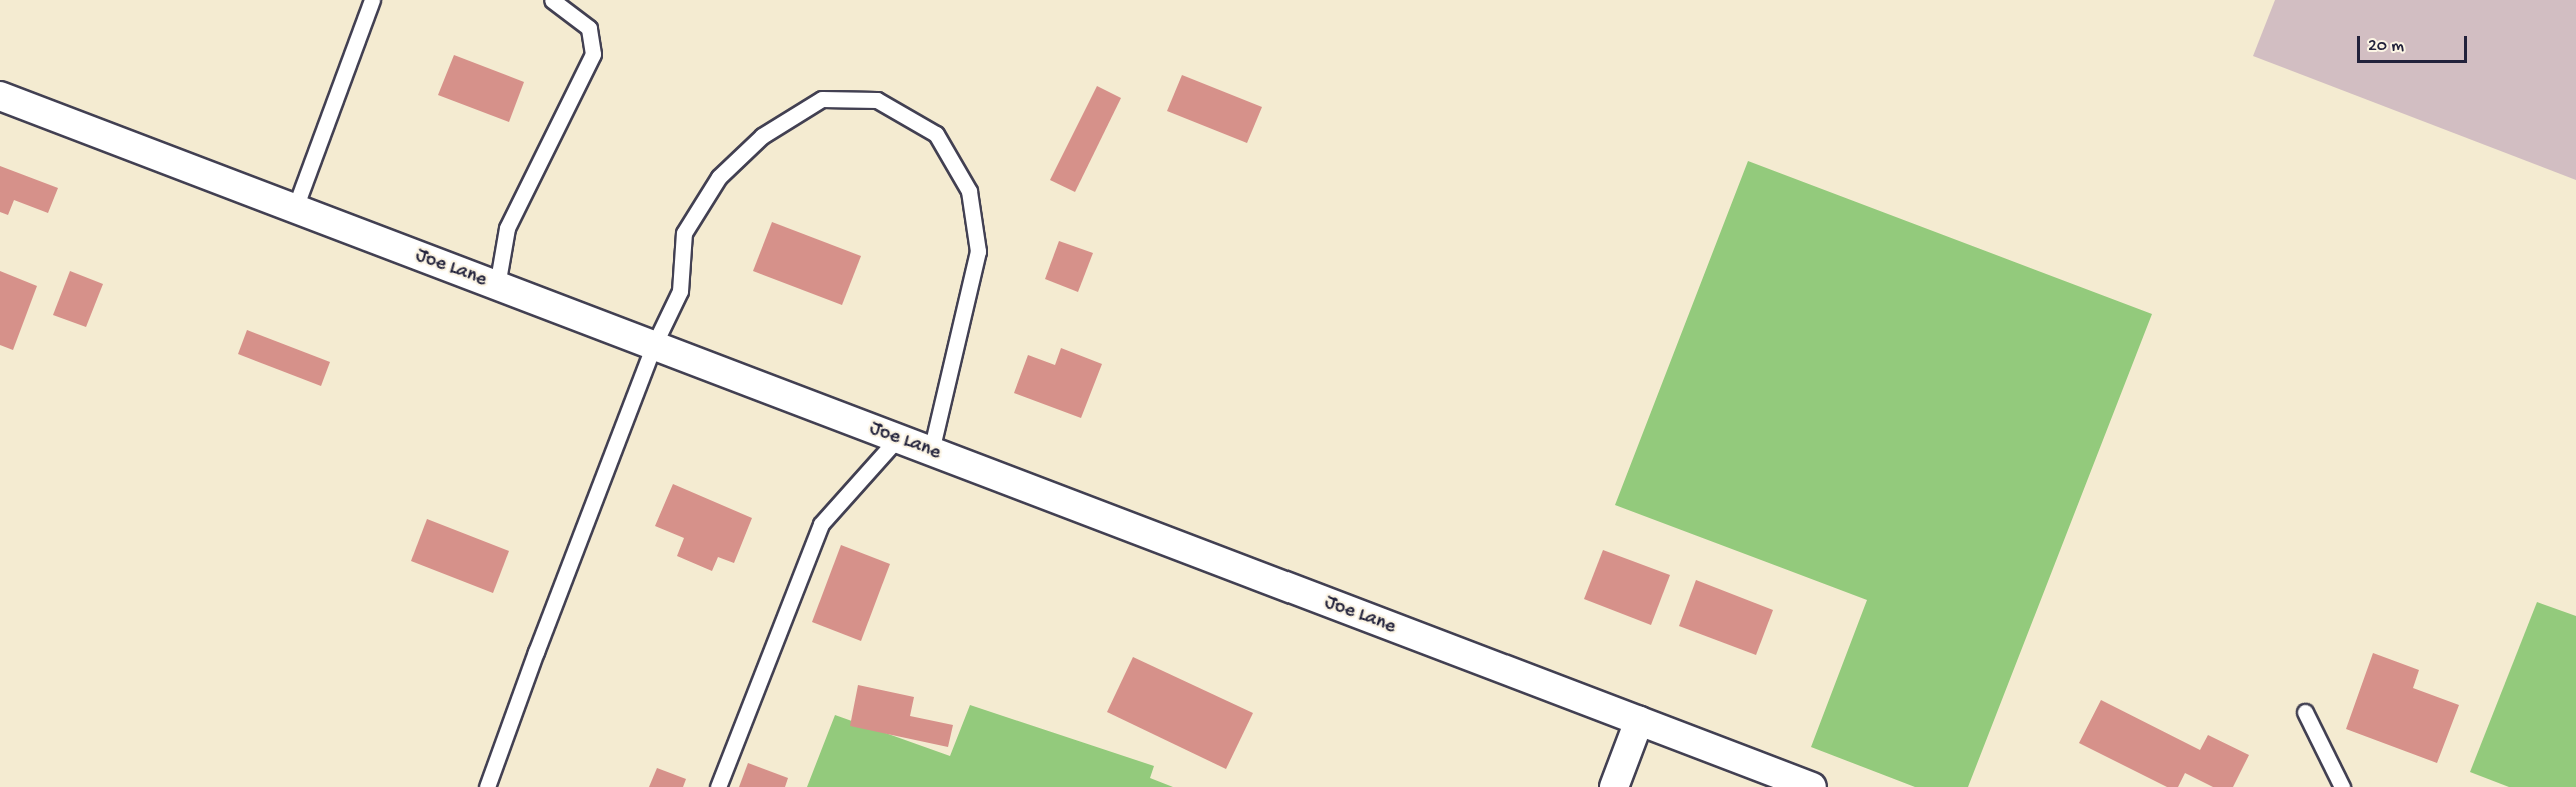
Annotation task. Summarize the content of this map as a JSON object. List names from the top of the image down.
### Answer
{
  "streets": {
    "street": ["Joe Lane"]
  },
  "scale_bar": "20 m"
}
